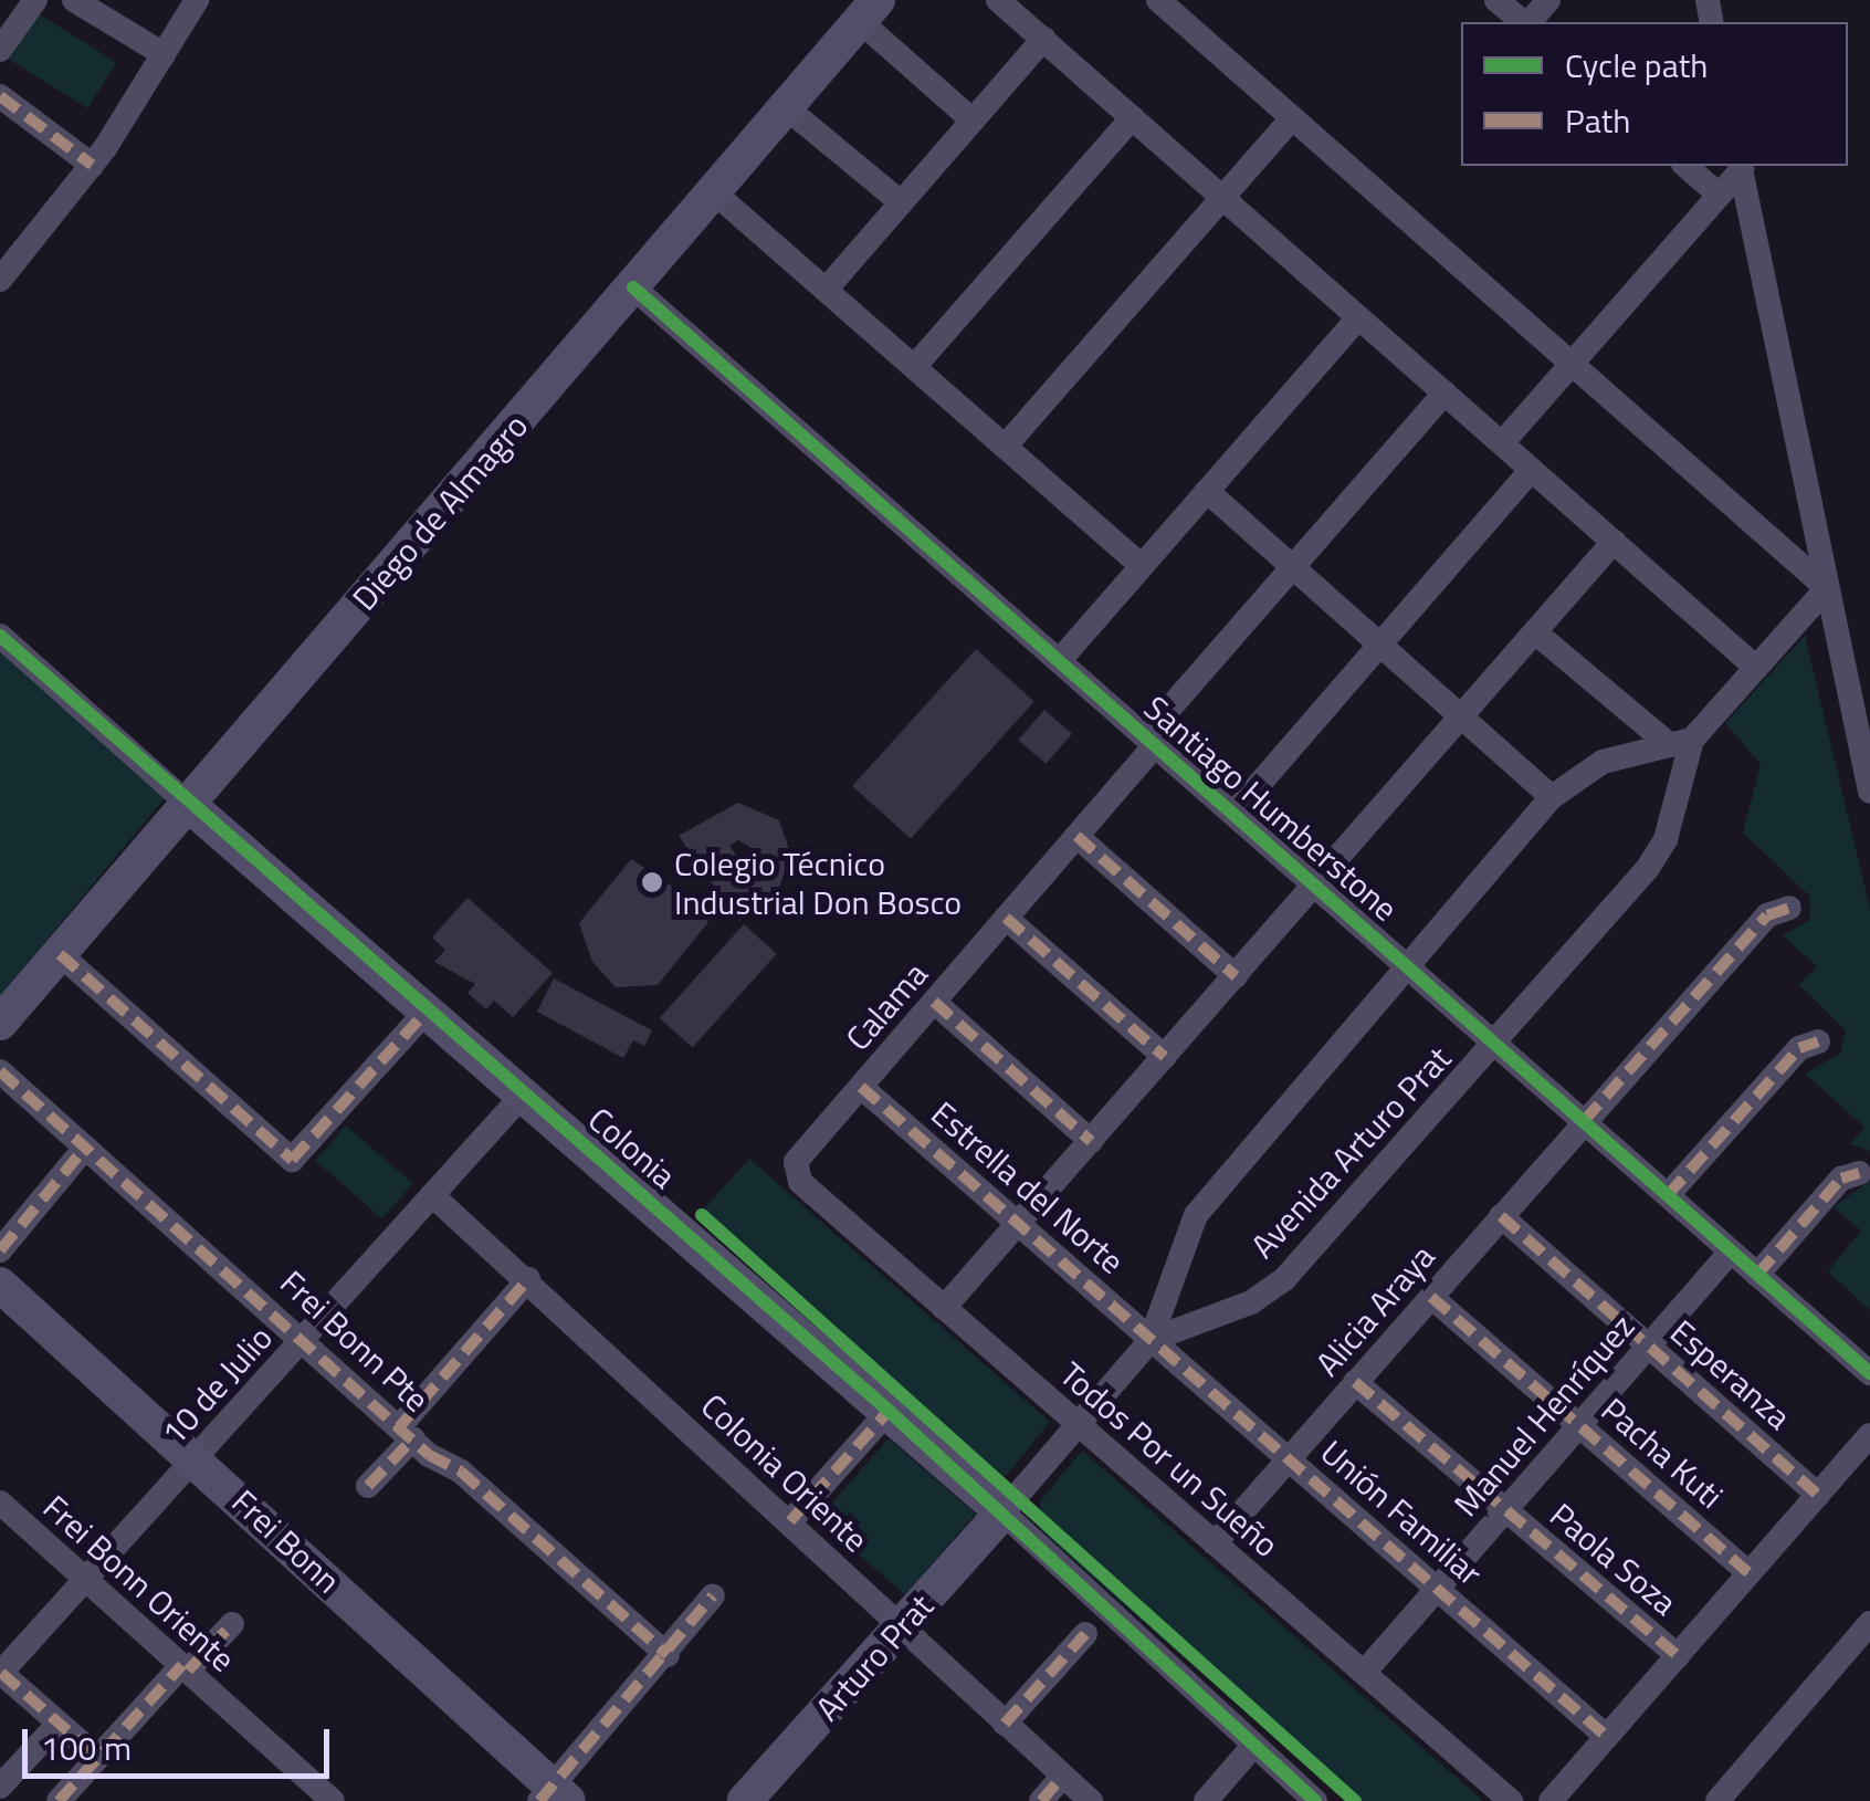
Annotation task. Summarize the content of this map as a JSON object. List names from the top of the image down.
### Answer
{
  "streets": {
    "street": [
      "Diego de Almagro",
      "Santiago Humberstone",
      "Calama",
      "Colonia",
      "Avenida Arturo Prat",
      "Estrella del Norte",
      "Alicia Araya",
      "Frei Bonn Pte",
      "Esperanza",
      "10 de Julio",
      "Manuel Henríquez",
      "Pacha Kuti",
      "Todos Por un Sueño",
      "Colonia Oriente",
      "Unión Familiar",
      "Frei Bonn",
      "Paola Soza",
      "Frei Bonn Oriente",
      "Arturo Prat"
    ]
  },
  "crossings": [
    ["Diego de Almagro", "Santiago Humberstone"],
    ["Diego de Almagro", "Colonia"],
    ["Santiago Humberstone", "Calama"],
    ["Santiago Humberstone", "Avenida Arturo Prat"],
    ["Santiago Humberstone", "Alicia Araya"],
    ["Santiago Humberstone", "Manuel Henríquez"],
    ["Calama", "Estrella del Norte"],
    ["Calama", "Todos Por un Sueño"],
    ["Colonia", "Avenida Arturo Prat"],
    ["Colonia", "10 de Julio"],
    ["Colonia", "Arturo Prat"],
    ["Avenida Arturo Prat", "Estrella del Norte"],
    ["Avenida Arturo Prat", "Todos Por un Sueño"],
    ["Avenida Arturo Prat", "Unión Familiar"],
    ["Avenida Arturo Prat", "Arturo Prat"],
    ["Estrella del Norte", "Unión Familiar"],
    ["Alicia Araya", "Esperanza"],
    ["Alicia Araya", "Pacha Kuti"],
    ["Alicia Araya", "Todos Por un Sueño"],
    ["Alicia Araya", "Unión Familiar"],
    ["Alicia Araya", "Paola Soza"],
    ["Frei Bonn Pte", "10 de Julio"],
    ["Esperanza", "Manuel Henríquez"],
    ["10 de Julio", "Colonia Oriente"],
    ["10 de Julio", "Frei Bonn"],
    ["10 de Julio", "Frei Bonn Oriente"],
    ["Manuel Henríquez", "Pacha Kuti"],
    ["Manuel Henríquez", "Todos Por un Sueño"],
    ["Manuel Henríquez", "Unión Familiar"],
    ["Manuel Henríquez", "Paola Soza"],
    ["Colonia Oriente", "Arturo Prat"]
  ],
  "places": ["Colegio Técnico Industrial Don Bosco"],
  "legend": ["Cycle path", "Path"],
  "scale_bar": "100 m"
}
